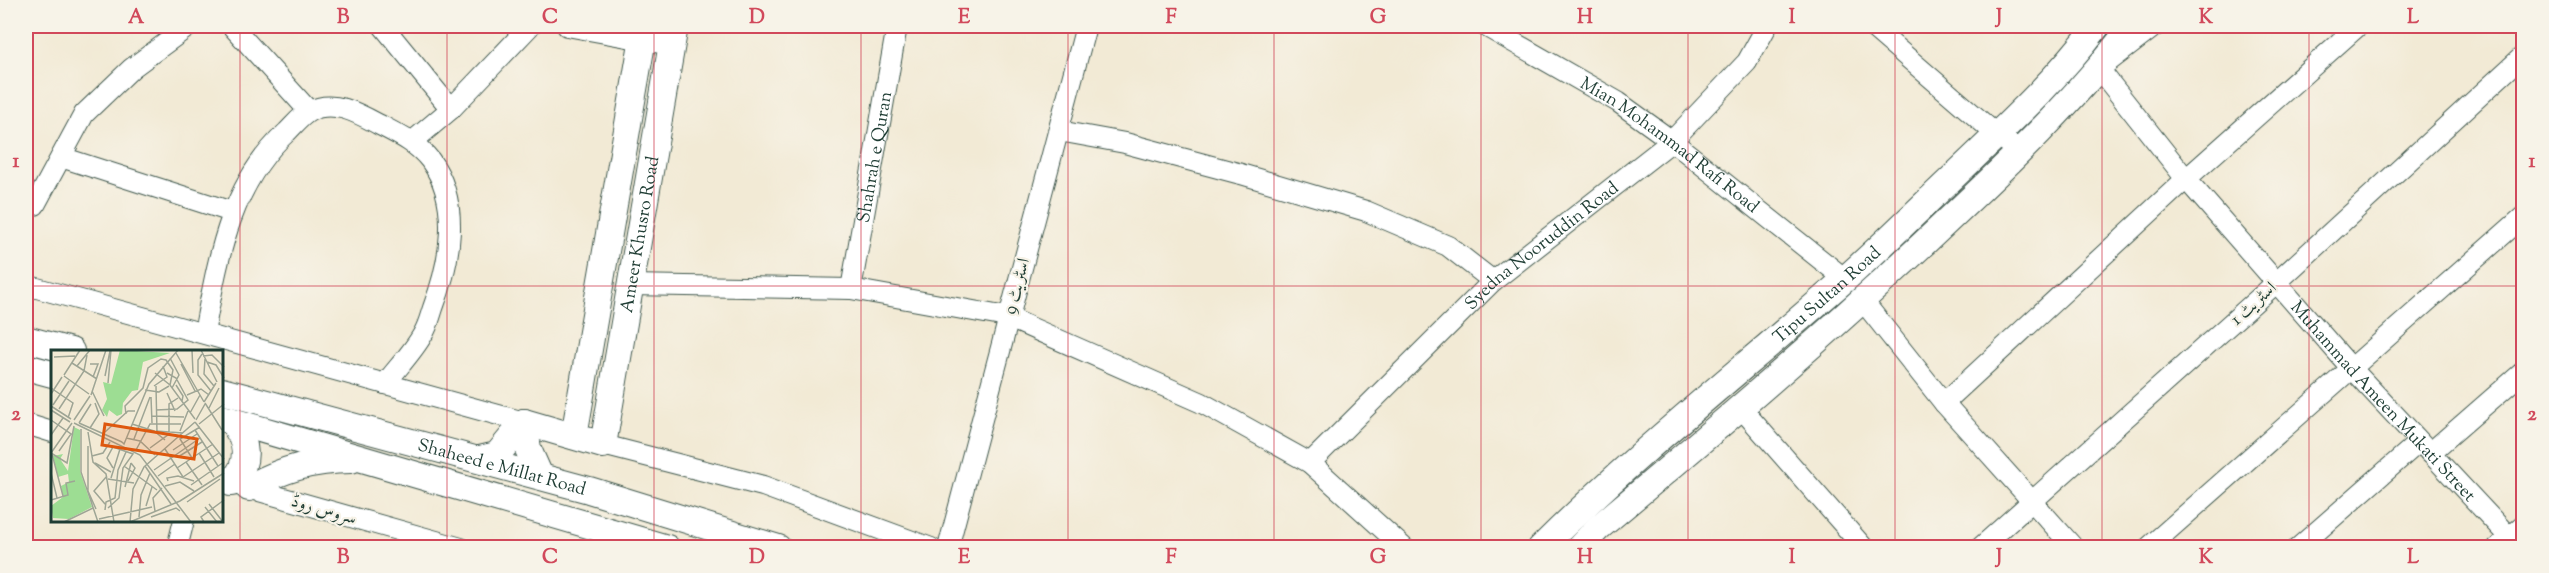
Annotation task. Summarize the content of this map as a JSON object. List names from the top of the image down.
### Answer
{
  "streets": {
    "main road": ["Ameer Khusro Road", "Tipu Sultan Road", "Shaheed e Millat Road"],
    "street": [
      "Mian Mohammad Rafi Road",
      "Shahrah e Quran",
      "Syedna Nooruddin Road",
      "اسٹریٹ 9",
      "اسٹریٹ 1",
      "Muhammad Ameen Mukati Street",
      "سروس روڈ"
    ]
  },
  "crossings": [
    ["Mian Mohammad Rafi Road", "Syedna Nooruddin Road"],
    ["Mian Mohammad Rafi Road", "Tipu Sultan Road"],
    ["Tipu Sultan Road", "Muhammad Ameen Mukati Street"],
    ["اسٹریٹ 1", "Muhammad Ameen Mukati Street"]
  ],
  "grid": {
    "columns": [
      "A",
      "B",
      "C",
      "D",
      "E",
      "F",
      "G",
      "H",
      "I",
      "J",
      "K",
      "L"
    ],
    "rows": ["1", "2"]
  }
}
